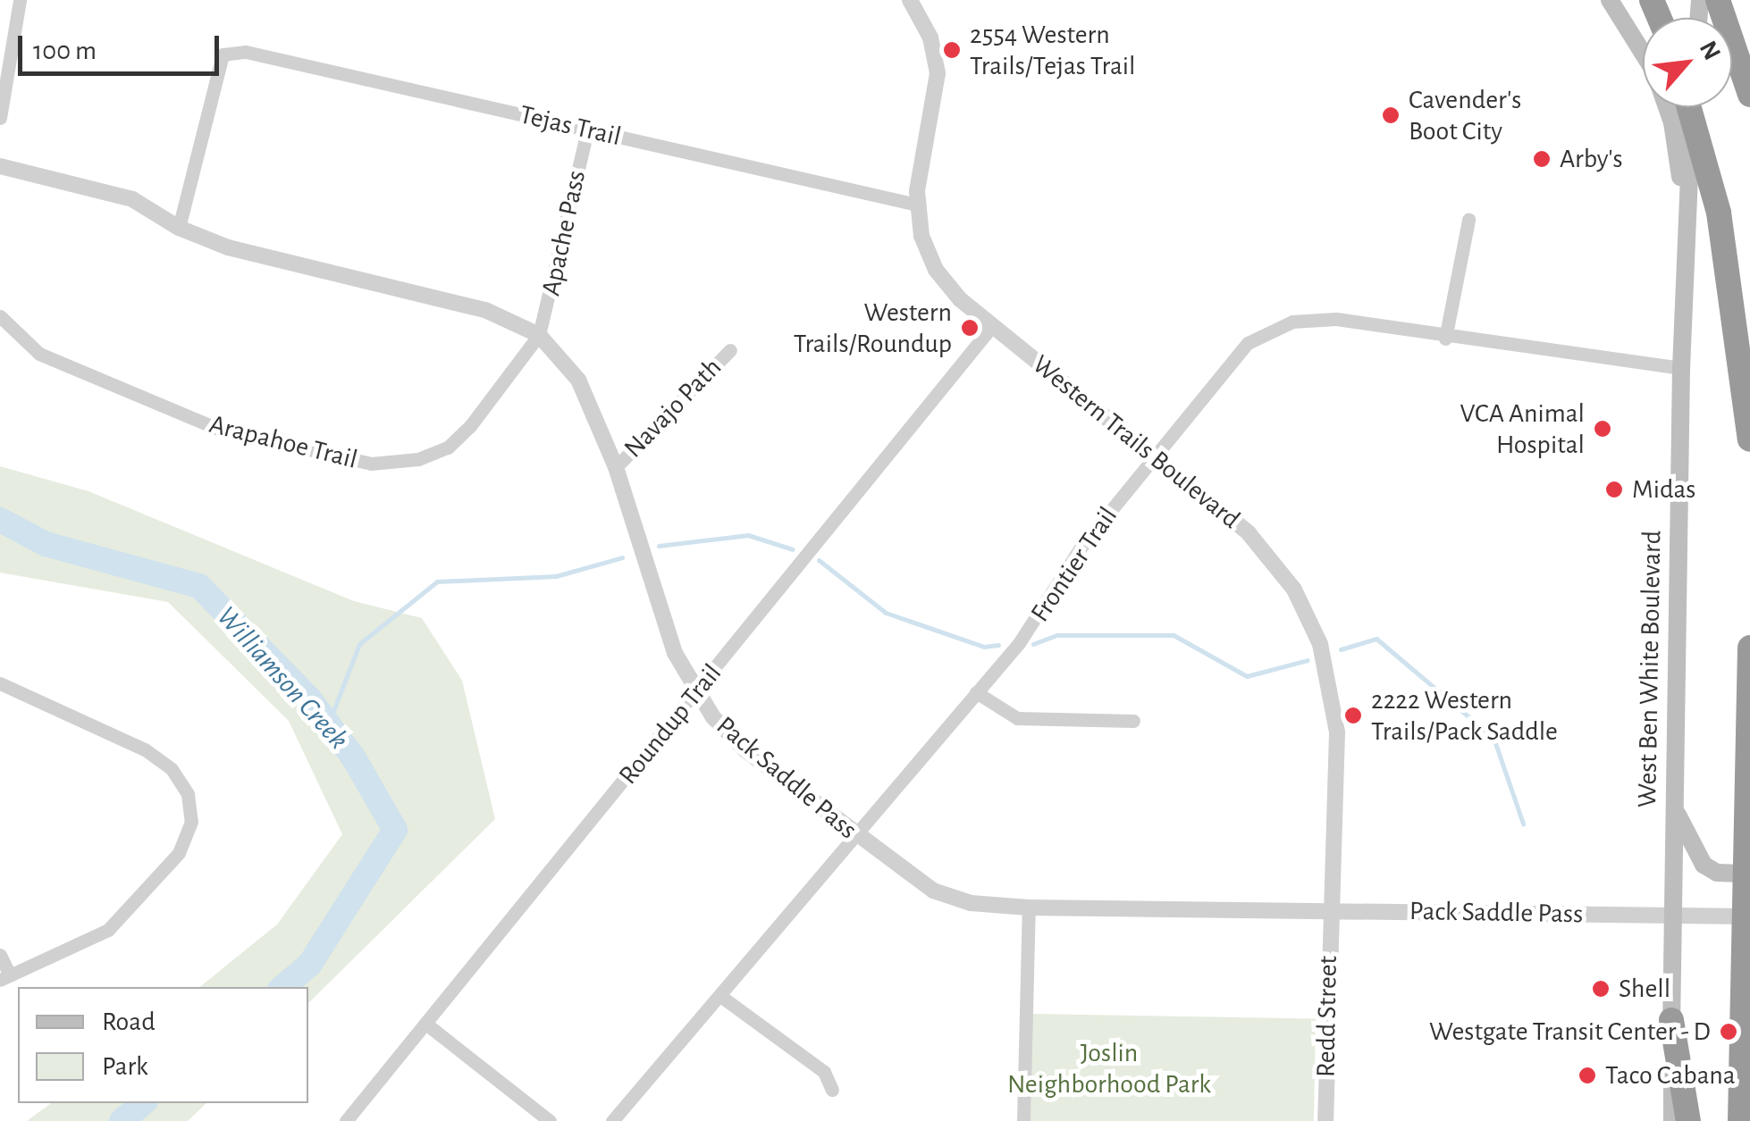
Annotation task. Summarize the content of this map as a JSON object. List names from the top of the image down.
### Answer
{
  "streets": {
    "main road": ["West Ben White Boulevard"],
    "street": [
      "Tejas Trail",
      "Apache Pass",
      "Navajo Path",
      "Arapahoe Trail",
      "Western Trails Boulevard",
      "Frontier Trail",
      "Roundup Trail",
      "Pack Saddle Pass",
      "Redd Street"
    ]
  },
  "crossings": [
    ["Tejas Trail", "Apache Pass"],
    ["Tejas Trail", "Western Trails Boulevard"],
    ["Tejas Trail", "Pack Saddle Pass"],
    ["Apache Pass", "Arapahoe Trail"],
    ["Apache Pass", "Pack Saddle Pass"],
    ["Navajo Path", "Pack Saddle Pass"],
    ["Arapahoe Trail", "Pack Saddle Pass"],
    ["Western Trails Boulevard", "Frontier Trail"],
    ["Western Trails Boulevard", "Roundup Trail"],
    ["Western Trails Boulevard", "Pack Saddle Pass"],
    ["Western Trails Boulevard", "Redd Street"],
    ["Frontier Trail", "West Ben White Boulevard"],
    ["Frontier Trail", "Pack Saddle Pass"],
    ["West Ben White Boulevard", "Pack Saddle Pass"],
    ["Roundup Trail", "Pack Saddle Pass"],
    ["Pack Saddle Pass", "Redd Street"]
  ],
  "water": ["Williamson Creek"],
  "parks": ["Joslin Neighborhood Park"],
  "places": [
    "2554 Western Trails/Tejas Trail",
    "Cavender's Boot City",
    "Arby's",
    "Western Trails/Roundup",
    "VCA Animal Hospital",
    "Midas",
    "2222 Western Trails/Pack Saddle",
    "Shell",
    "Westgate Transit Center - D",
    "Taco Cabana"
  ],
  "legend": ["Road", "Park"],
  "scale_bar": "100 m",
  "north": "top right"
}
